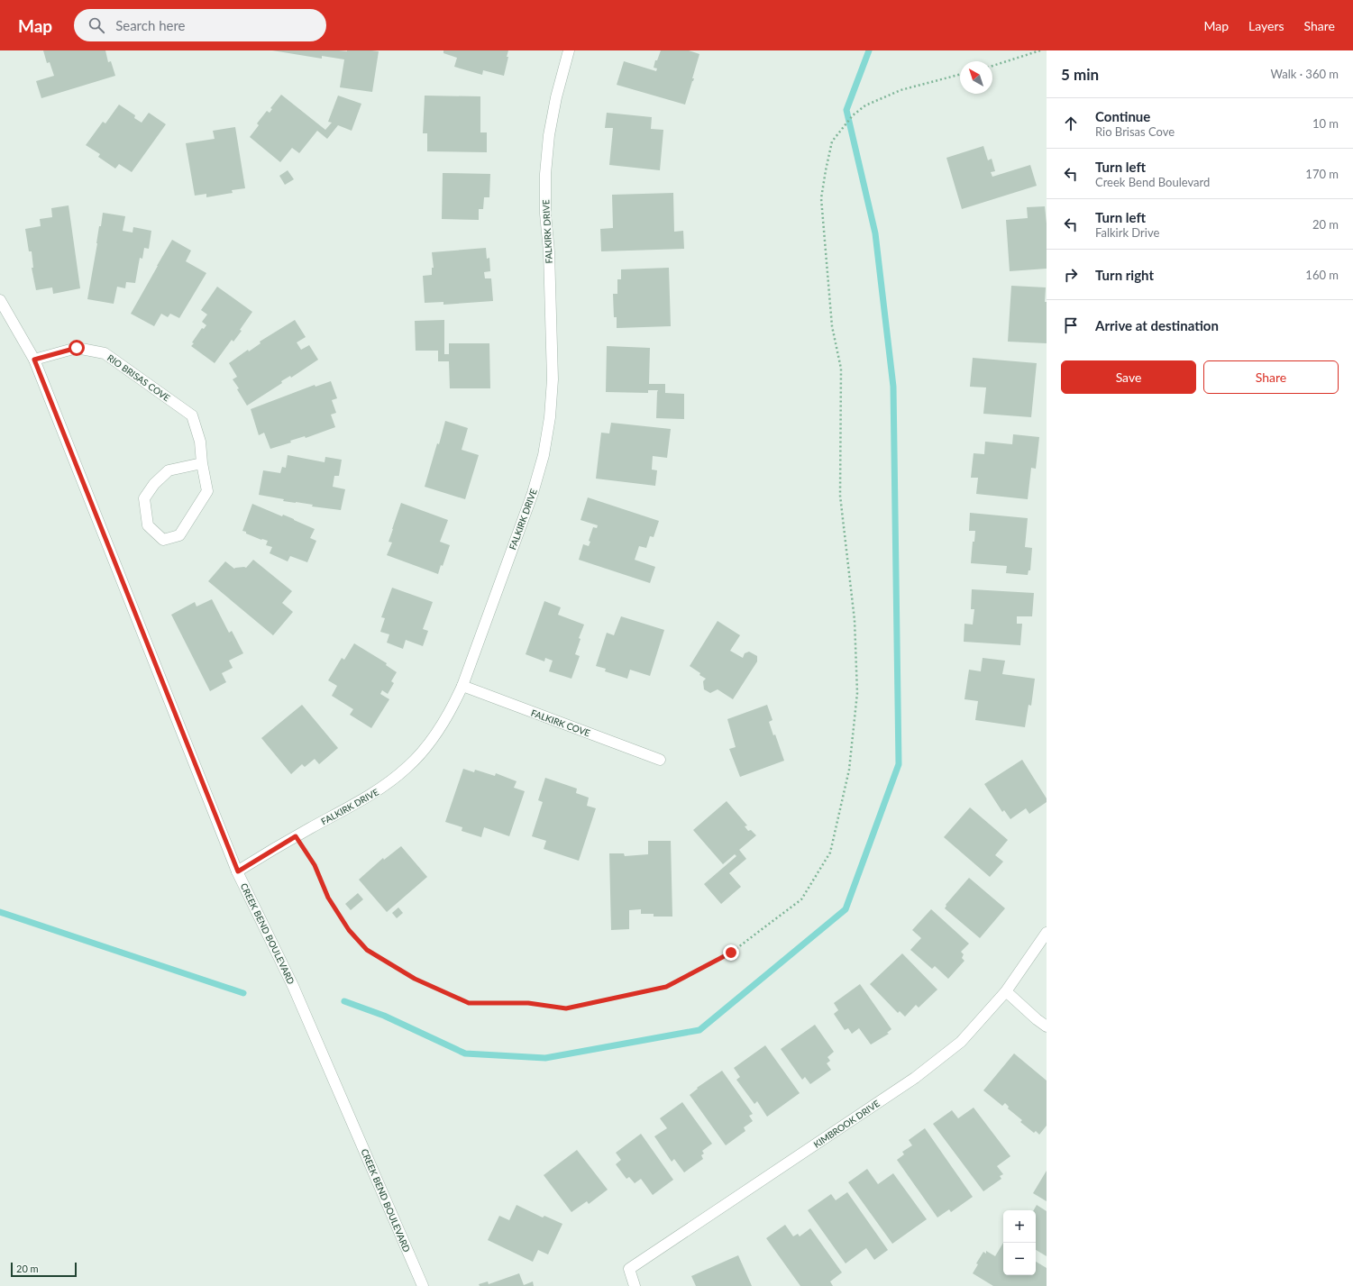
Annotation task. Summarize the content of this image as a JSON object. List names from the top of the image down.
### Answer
{
  "streets": {
    "street": [
      "FALKIRK DRIVE",
      "RIO BRISAS COVE",
      "FALKIRK COVE",
      "CREEK BEND BOULEVARD",
      "KIMBROOK DRIVE"
    ]
  },
  "crossings": [
    ["FALKIRK DRIVE", "FALKIRK COVE"],
    ["FALKIRK DRIVE", "CREEK BEND BOULEVARD"],
    ["RIO BRISAS COVE", "CREEK BEND BOULEVARD"]
  ],
  "scale_bar": "20 m",
  "north": "top left",
  "page": {
    "header": "Map",
    "search": "Search here",
    "nav": ["Map", "Layers", "Share"],
    "heading": ["5 min", "Walk · 360 m"],
    "list": [
      ["Continue", "Rio Brisas Cove", "10 m"],
      ["Turn left", "Creek Bend Boulevard", "170 m"],
      ["Turn left", "Falkirk Drive", "20 m"],
      ["Turn right", "160 m"],
      "Arrive at destination"
    ],
    "buttons": ["Save", "Share"],
    "map_buttons": ["+", "−"],
    "scale": "20 m"
  }
}
